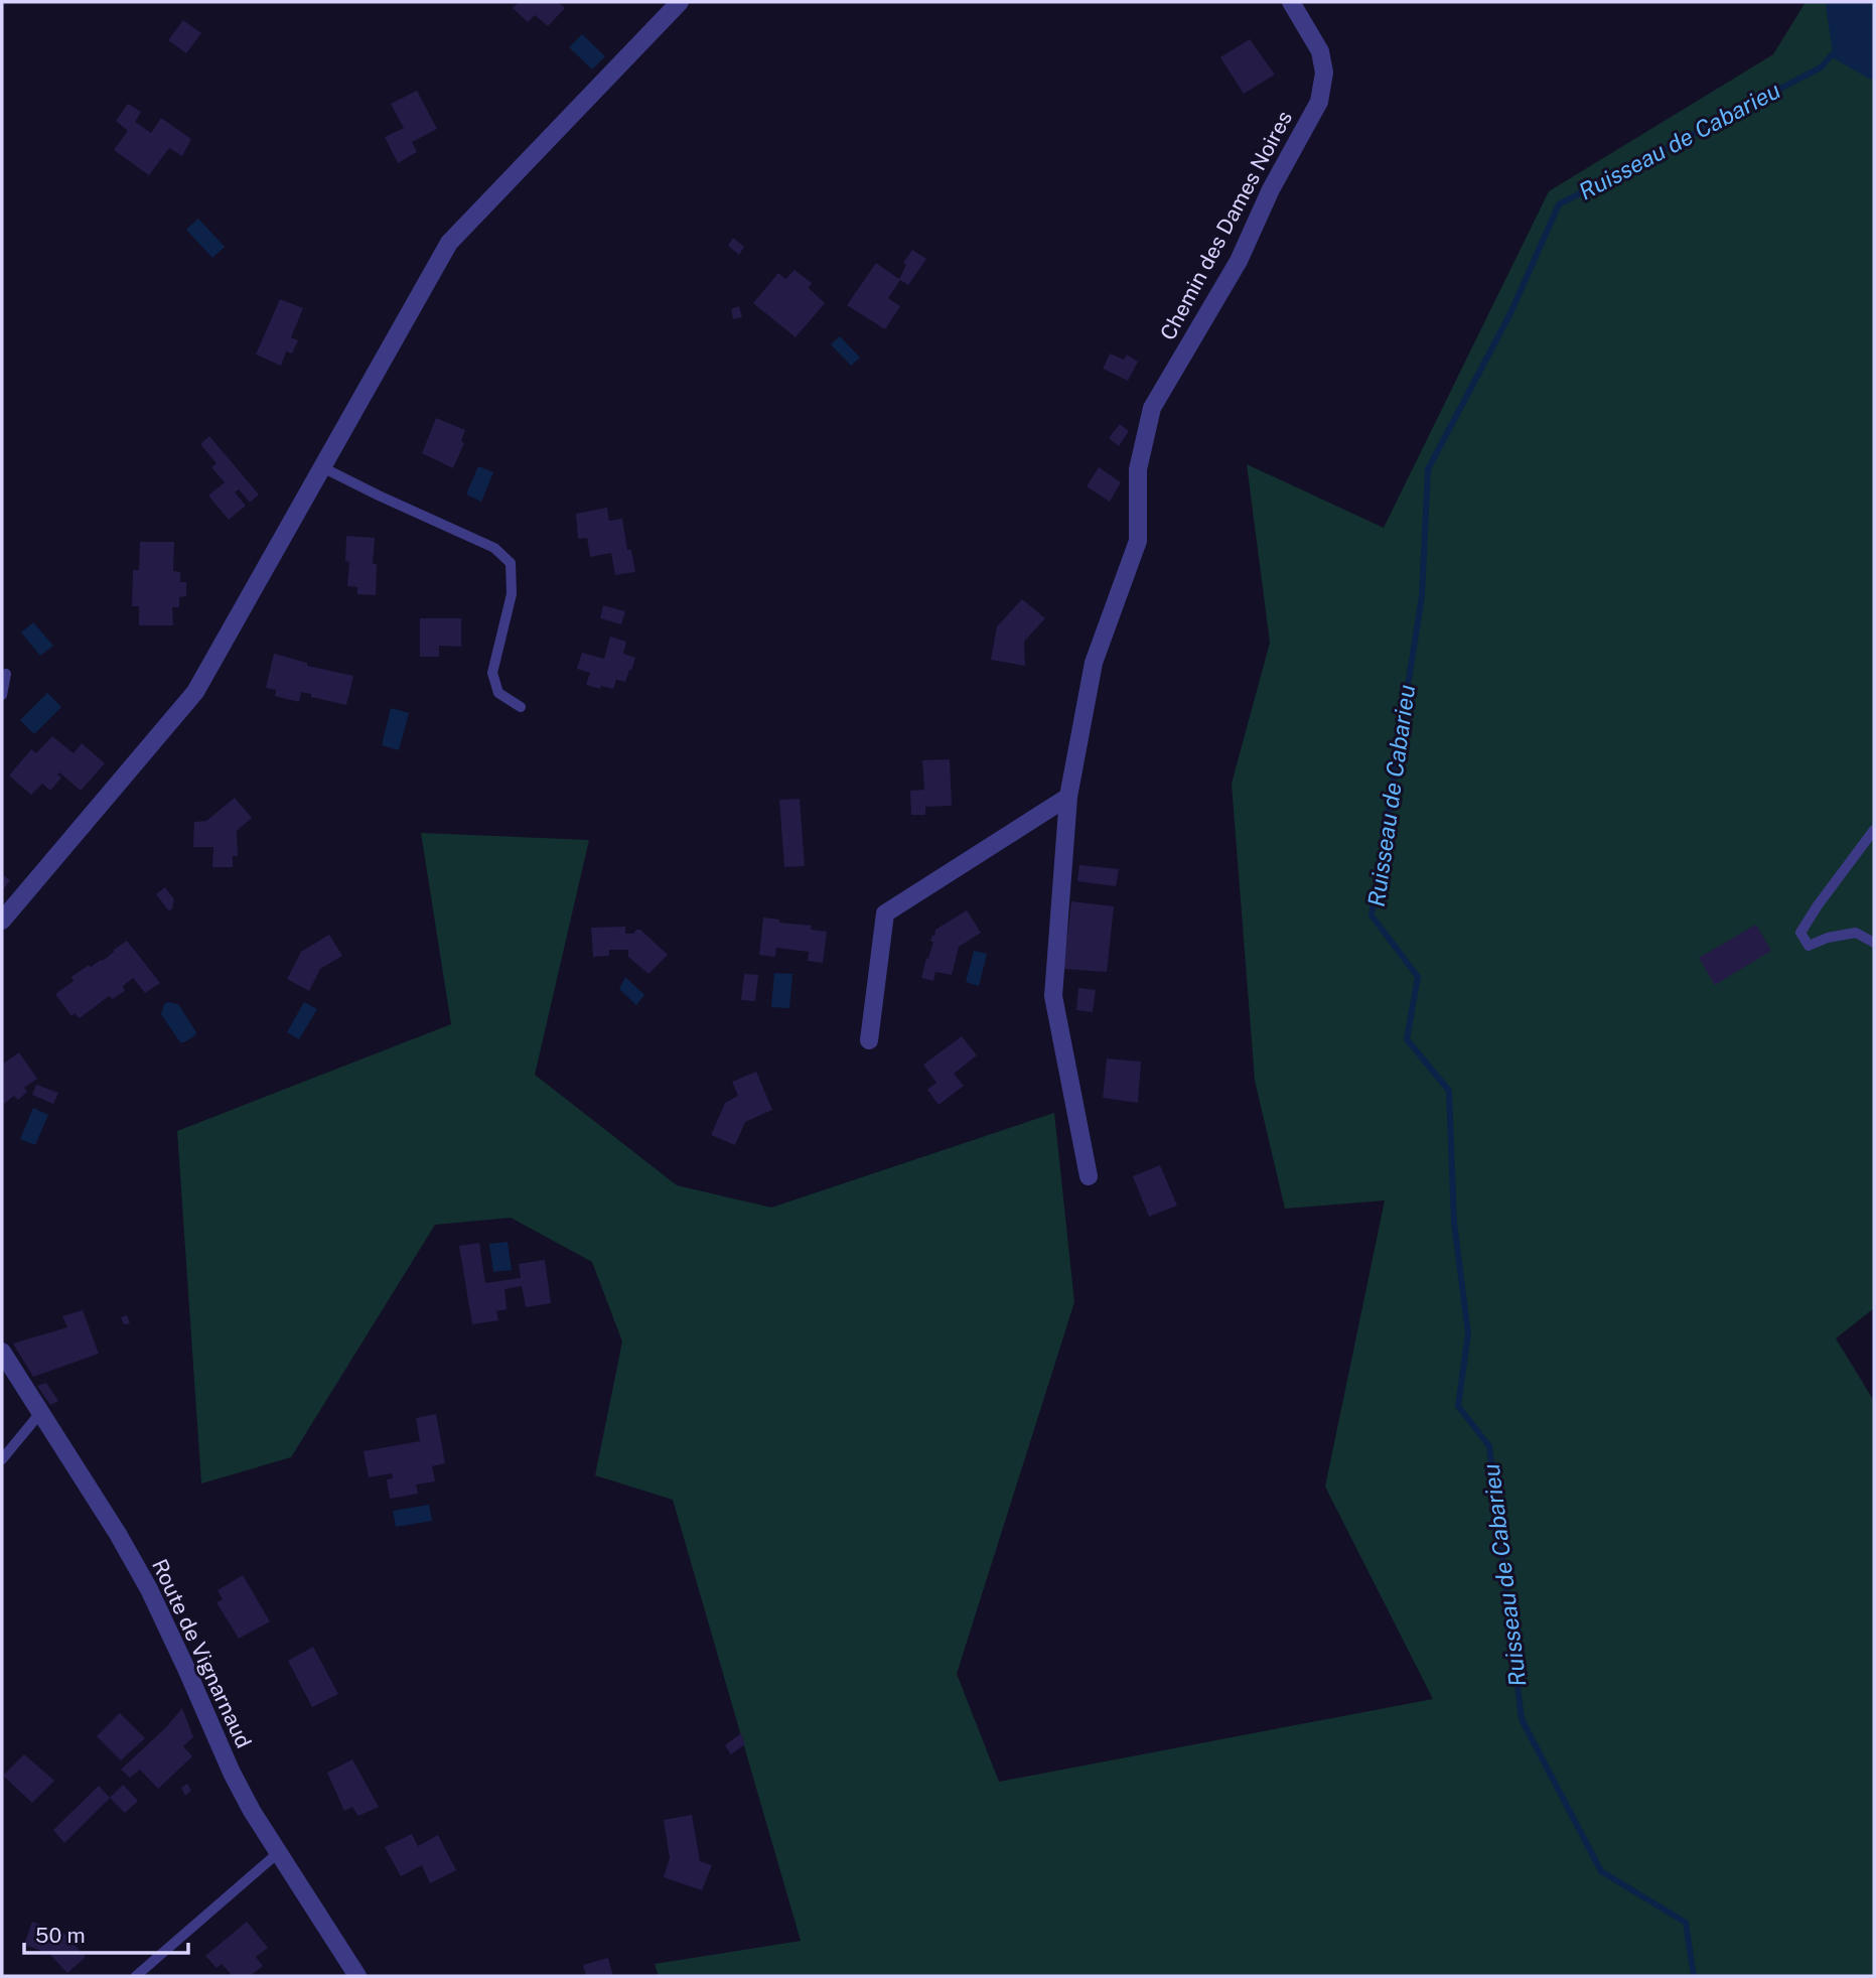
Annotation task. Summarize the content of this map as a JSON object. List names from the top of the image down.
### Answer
{
  "streets": {
    "street": ["Chemin des Dames Noires", "Route de Vignarnaud"]
  },
  "water": ["Ruisseau de Cabarieu"],
  "scale_bar": "50 m"
}
